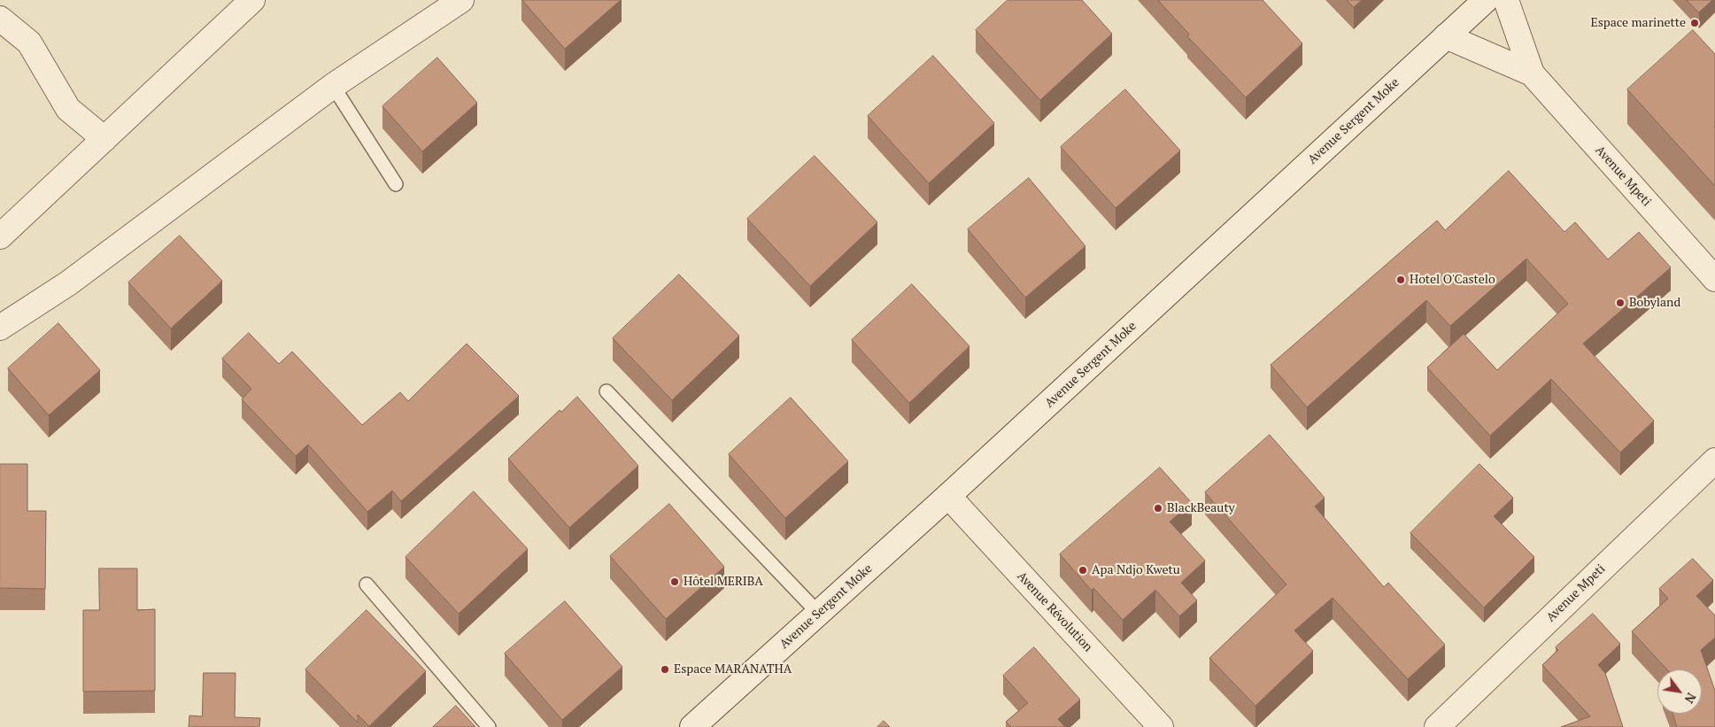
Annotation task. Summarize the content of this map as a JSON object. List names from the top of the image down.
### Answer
{
  "streets": {
    "street": ["Avenue Sergent Moke", "Avenue Mpeti", "Avenue Révolution"]
  },
  "crossings": [
    ["Avenue Sergent Moke", "Avenue Mpeti"],
    ["Avenue Sergent Moke", "Avenue Révolution"]
  ],
  "places": [
    "Espace marinette",
    "Hotel O'Castelo",
    "Bobyland",
    "BlackBeauty",
    "Apa Ndjo Kwetu",
    "Hôtel MERIBA",
    "Espace MARANATHA"
  ],
  "north": "bottom right"
}
